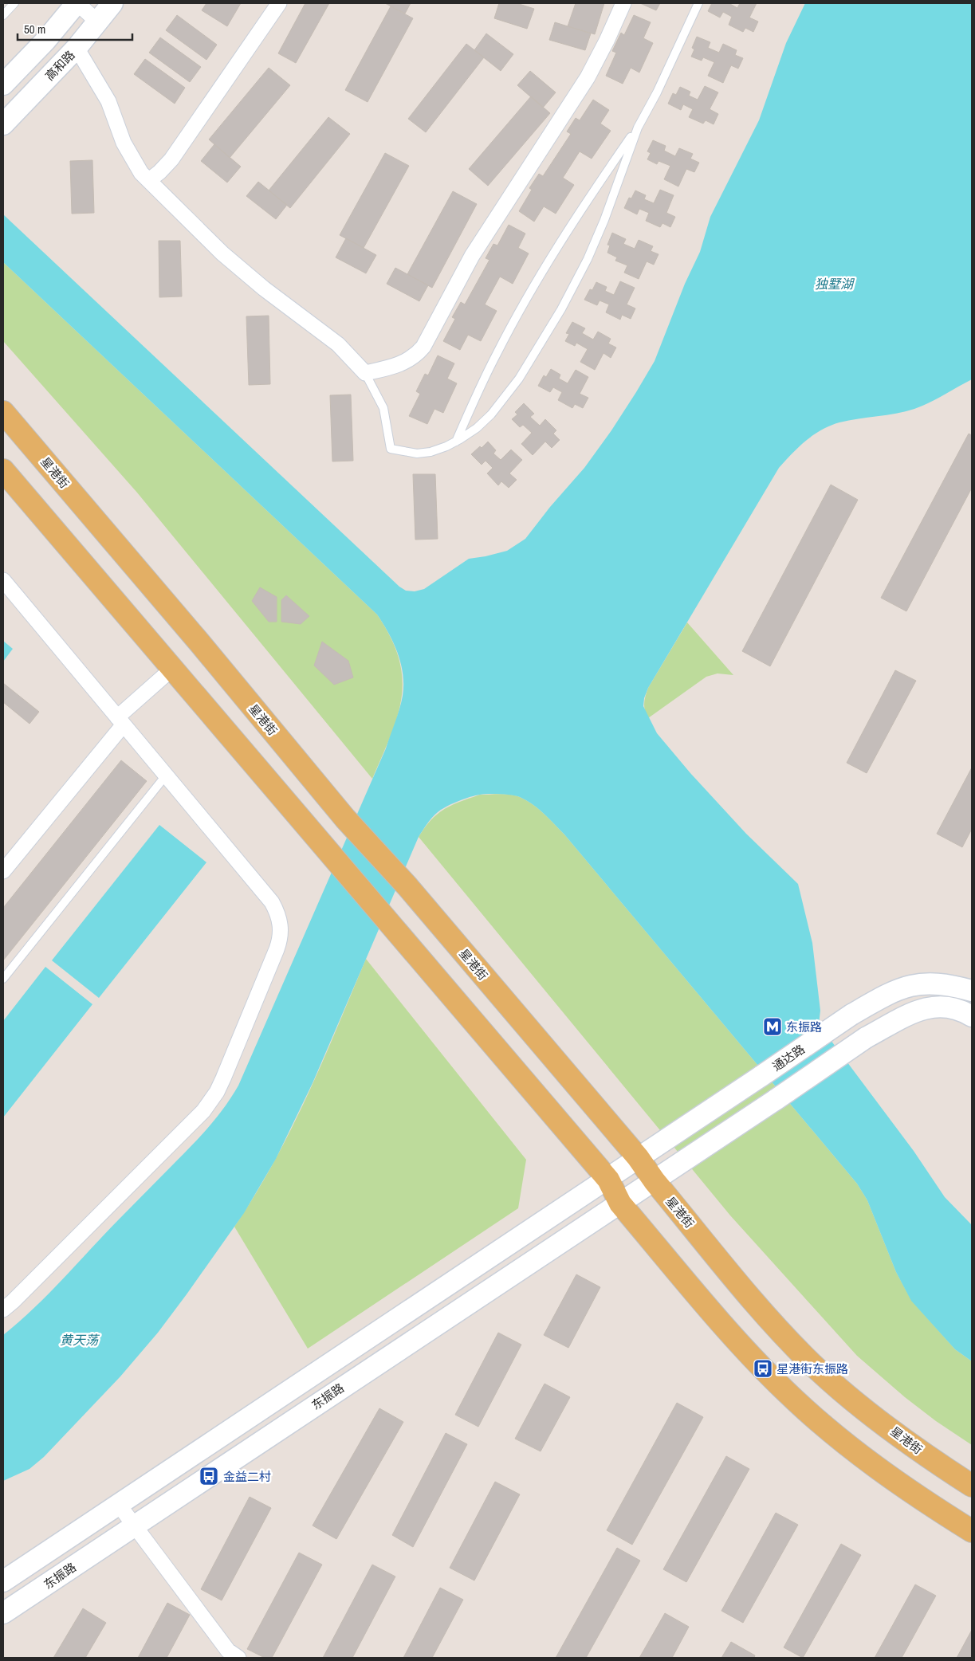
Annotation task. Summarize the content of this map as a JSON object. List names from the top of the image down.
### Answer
{
  "streets": {
    "main road": [
      "高和路",
      "星港街",
      "通达路",
      "东振路"
    ]
  },
  "crossings": [
    ["星港街", "通达路"],
    ["星港街", "东振路"]
  ],
  "water": ["独墅湖", "黄天荡"],
  "places": {
    "metro station": ["东振路"],
    "bus stop": ["星港街东振路", "金益二村"]
  },
  "scale_bar": "50 m"
}
